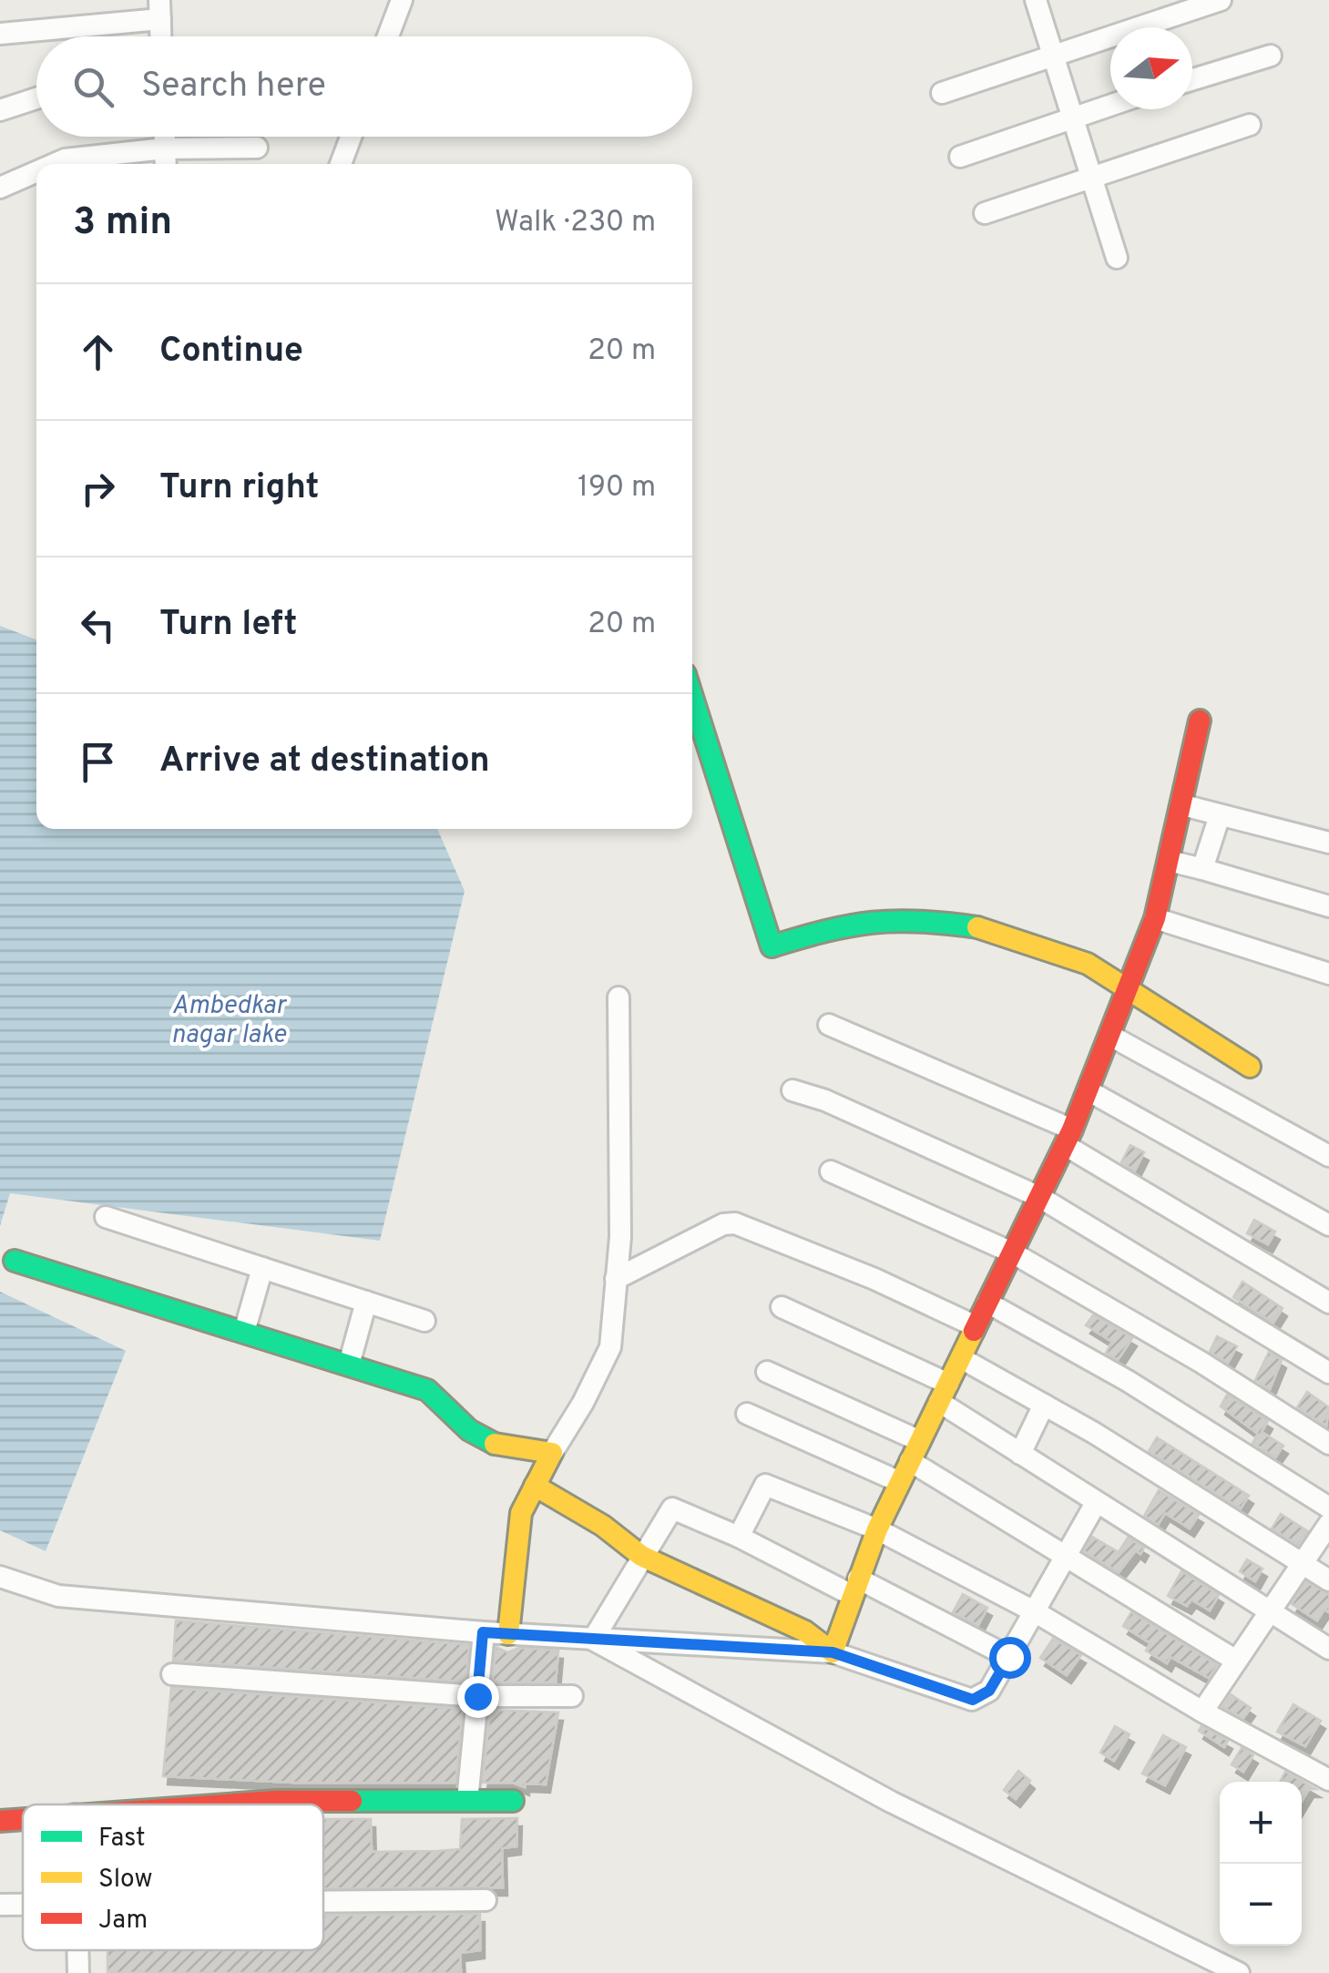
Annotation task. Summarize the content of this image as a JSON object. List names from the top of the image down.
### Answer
{
  "water": ["Ambedkar nagar lake"],
  "legend": ["Fast", "Slow", "Jam"],
  "north": "right",
  "page": {
    "search": "Search here",
    "heading": ["3 min", "Walk · 230 m"],
    "list": [
      ["Continue", "20 m"],
      ["Turn right", "190 m"],
      ["Turn left", "20 m"],
      "Arrive at destination"
    ],
    "map_buttons": ["+", "−"]
  }
}
